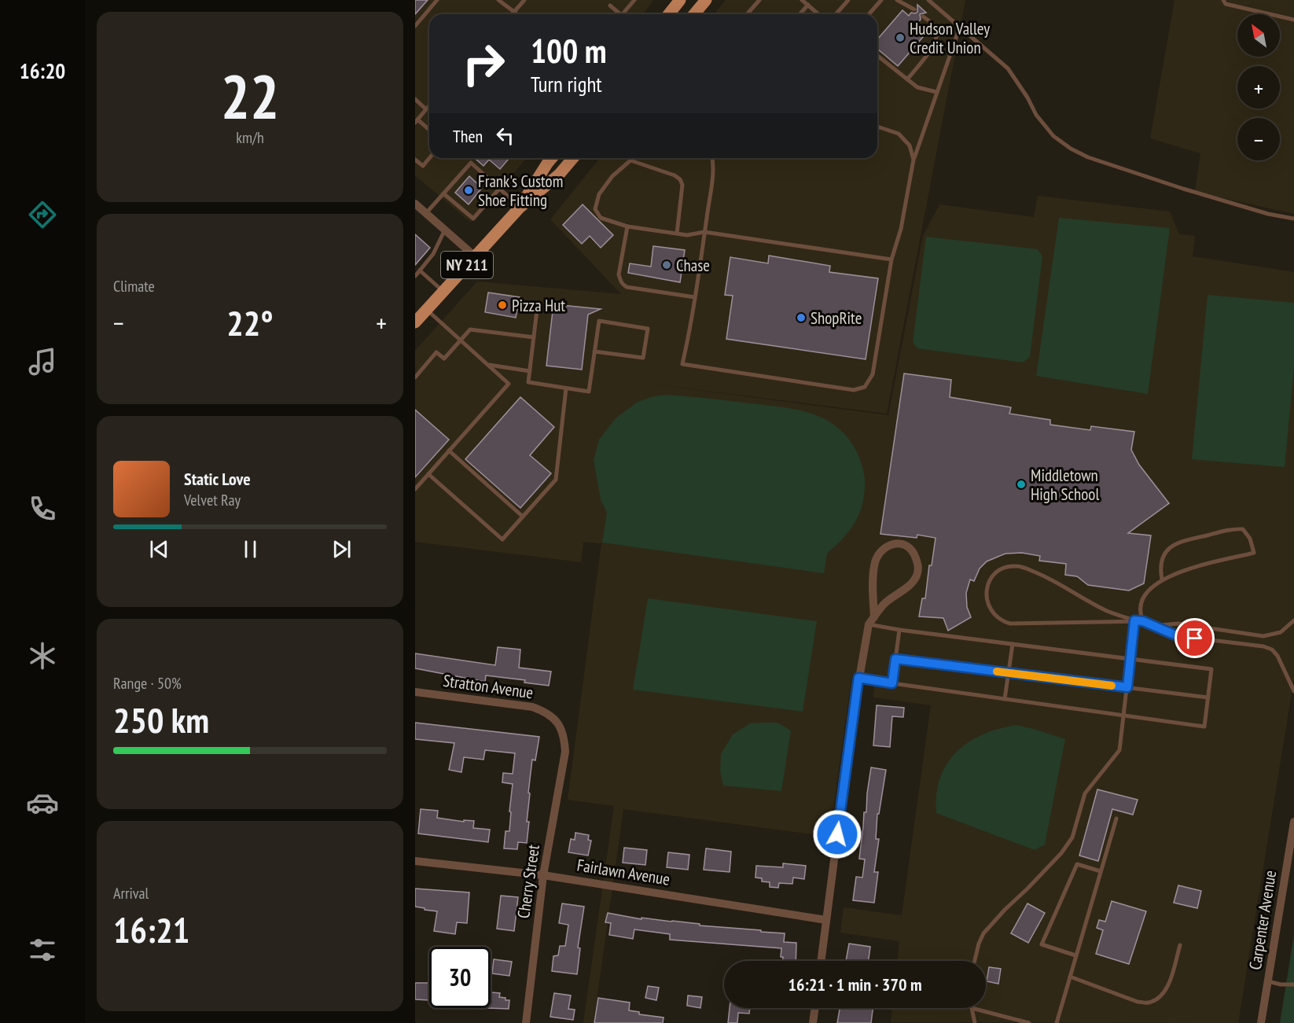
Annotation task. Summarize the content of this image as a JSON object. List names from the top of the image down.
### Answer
{
  "streets": {
    "main road": ["NY 211"],
    "street": [
      "Stratton Avenue",
      "Fairlawn Avenue",
      "Cherry Street",
      "Carpenter Avenue"
    ]
  },
  "crossings": [
    ["Stratton Avenue", "Cherry Street"],
    ["Fairlawn Avenue", "Cherry Street"]
  ],
  "places": [
    "Hudson Valley Credit Union",
    "Frank's Custom Shoe Fitting",
    "Chase",
    "Pizza Hut",
    "ShopRite",
    "Middletown High School"
  ],
  "north": "top left",
  "page": {
    "tabs": "16:20",
    "tile": [
      ["22", "km/h"],
      "Climate",
      ["Range · 50%", "250 km"],
      ["Arrival", "16:21"]
    ],
    "map_buttons": ["+", "−"],
    "turn": ["100 m", "Turn right"],
    "then": "Then",
    "heat": ["−", "22°", "+"],
    "song": ["Static Love", "Velvet Ray"],
    "limit": "30",
    "trip": "16:21 · 1 min · 370 m"
  }
}
